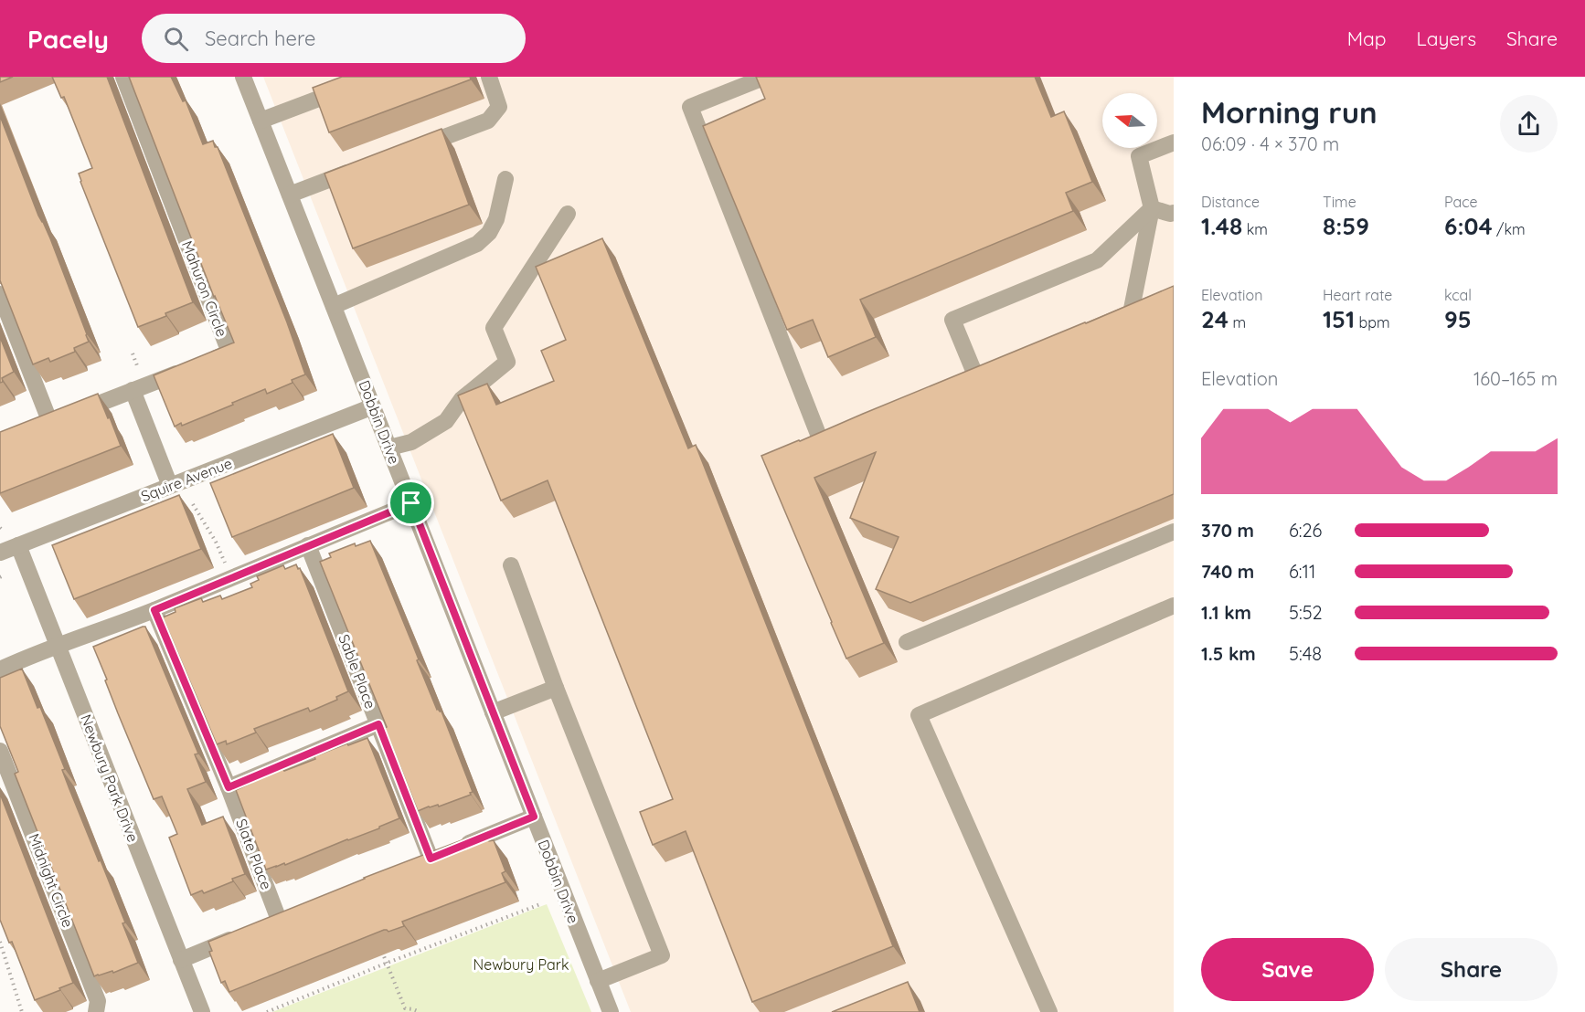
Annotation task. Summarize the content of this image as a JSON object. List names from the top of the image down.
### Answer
{
  "streets": {
    "street": [
      "Mahuron Circle",
      "Dobbin Drive",
      "Squire Avenue",
      "Sable Place",
      "Newbury Park Drive",
      "Slate Place",
      "Midnight Circle"
    ]
  },
  "crossings": [
    ["Dobbin Drive", "Squire Avenue"],
    ["Squire Avenue", "Newbury Park Drive"]
  ],
  "parks": ["Newbury Park"],
  "north": "left",
  "page": {
    "header": "Pacely",
    "search": "Search here",
    "nav": ["Map", "Layers", "Share"],
    "heading": ["Morning run", "06:09 · 4 × 370 m"],
    "stats": [
      ["Distance", "1.48 km"],
      ["Time", "8:59"],
      ["Pace", "6:04 /km"],
      ["Elevation", "24 m"],
      ["Heart rate", "151 bpm"],
      ["kcal", "95"]
    ],
    "chart": ["Elevation", "160–165 m"],
    "list": [
      {
        "name": "370 m",
        "note": "6:26"
      },
      {
        "name": "740 m",
        "note": "6:11"
      },
      {
        "name": "1.1 km",
        "note": "5:52"
      },
      {
        "name": "1.5 km",
        "note": "5:48"
      }
    ],
    "buttons": ["Save", "Share"]
  }
}
